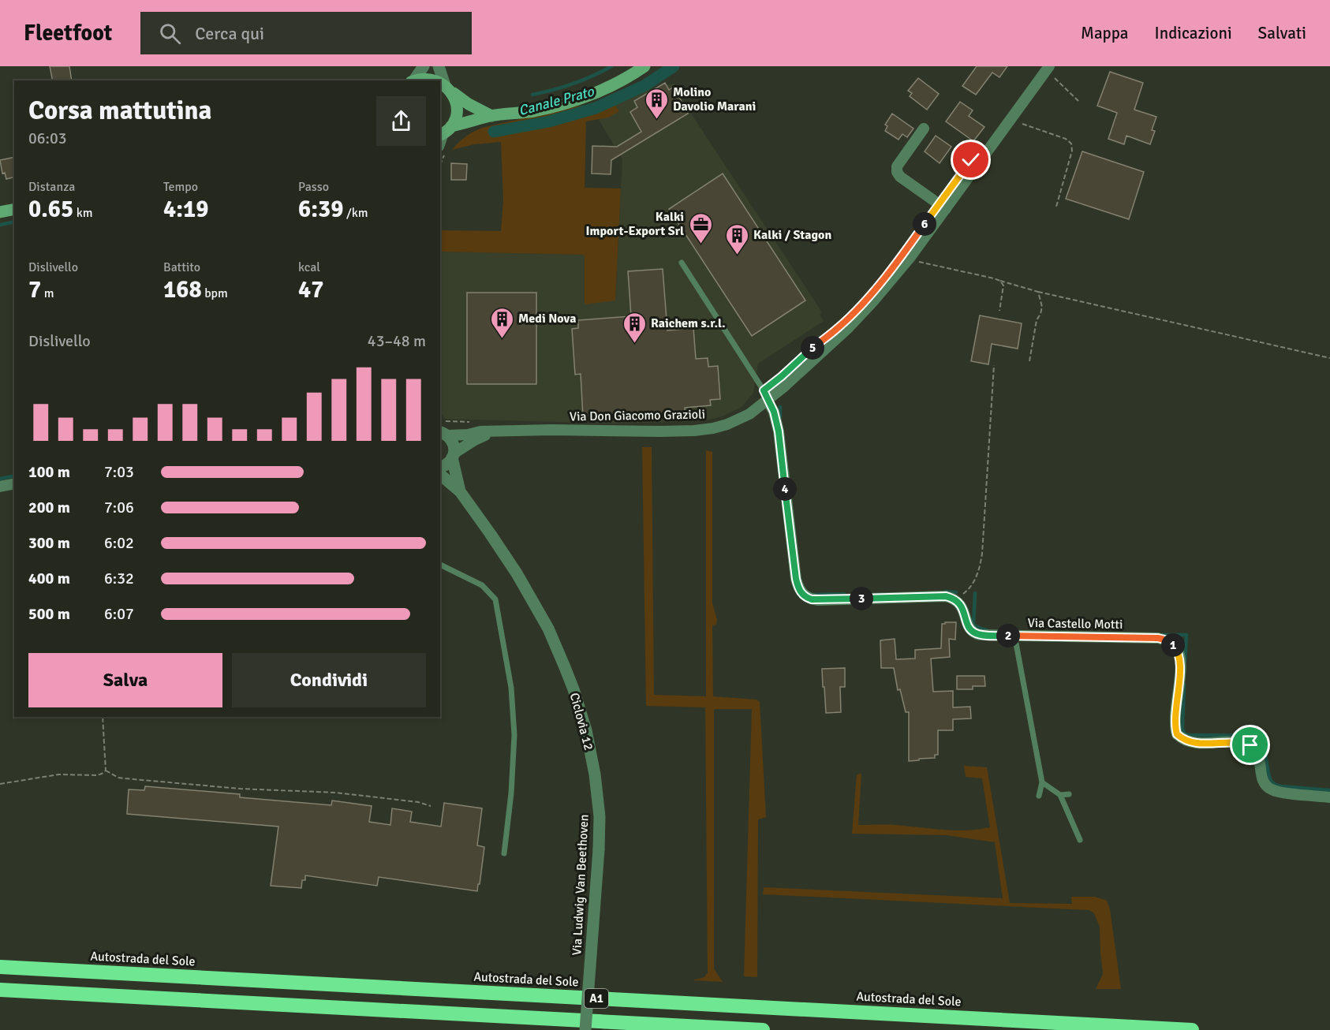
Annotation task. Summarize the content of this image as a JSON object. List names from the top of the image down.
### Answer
{
  "streets": {
    "highway": ["Autostrada del Sole", "A1"],
    "street": ["Via Don Giacomo Grazioli", "Via Castello Motti", "Via Ludwig Van Beethoven"]
  },
  "crossings": [
    ["Via Don Giacomo Grazioli", "Via Ludwig Van Beethoven"]
  ],
  "water": ["Canale Prato"],
  "places": {
    "building": [
      "Molino Davolio Marani",
      "Kalki / Stagon",
      "Medi Nova",
      "Raichem s.r.l."
    ],
    "office": ["Kalki Import-Export Srl"]
  },
  "page": {
    "header": "Fleetfoot",
    "search": "Cerca qui",
    "nav": ["Mappa", "Indicazioni", "Salvati"],
    "heading": ["Corsa mattutina", "06:03"],
    "stats": [
      ["Distanza", "0.65 km"],
      ["Tempo", "4:19"],
      ["Passo", "6:39 /km"],
      ["Dislivello", "7 m"],
      ["Battito", "168 bpm"],
      ["kcal", "47"]
    ],
    "pins": [
      "6",
      "5",
      "4",
      "3",
      "2",
      "1"
    ],
    "chart": ["Dislivello", "43–48 m"],
    "list": [
      {
        "name": "100 m",
        "note": "7:03"
      },
      {
        "name": "200 m",
        "note": "7:06"
      },
      {
        "name": "300 m",
        "note": "6:02"
      },
      {
        "name": "400 m",
        "note": "6:32"
      },
      {
        "name": "500 m",
        "note": "6:07"
      }
    ],
    "buttons": ["Salva", "Condividi"]
  }
}
